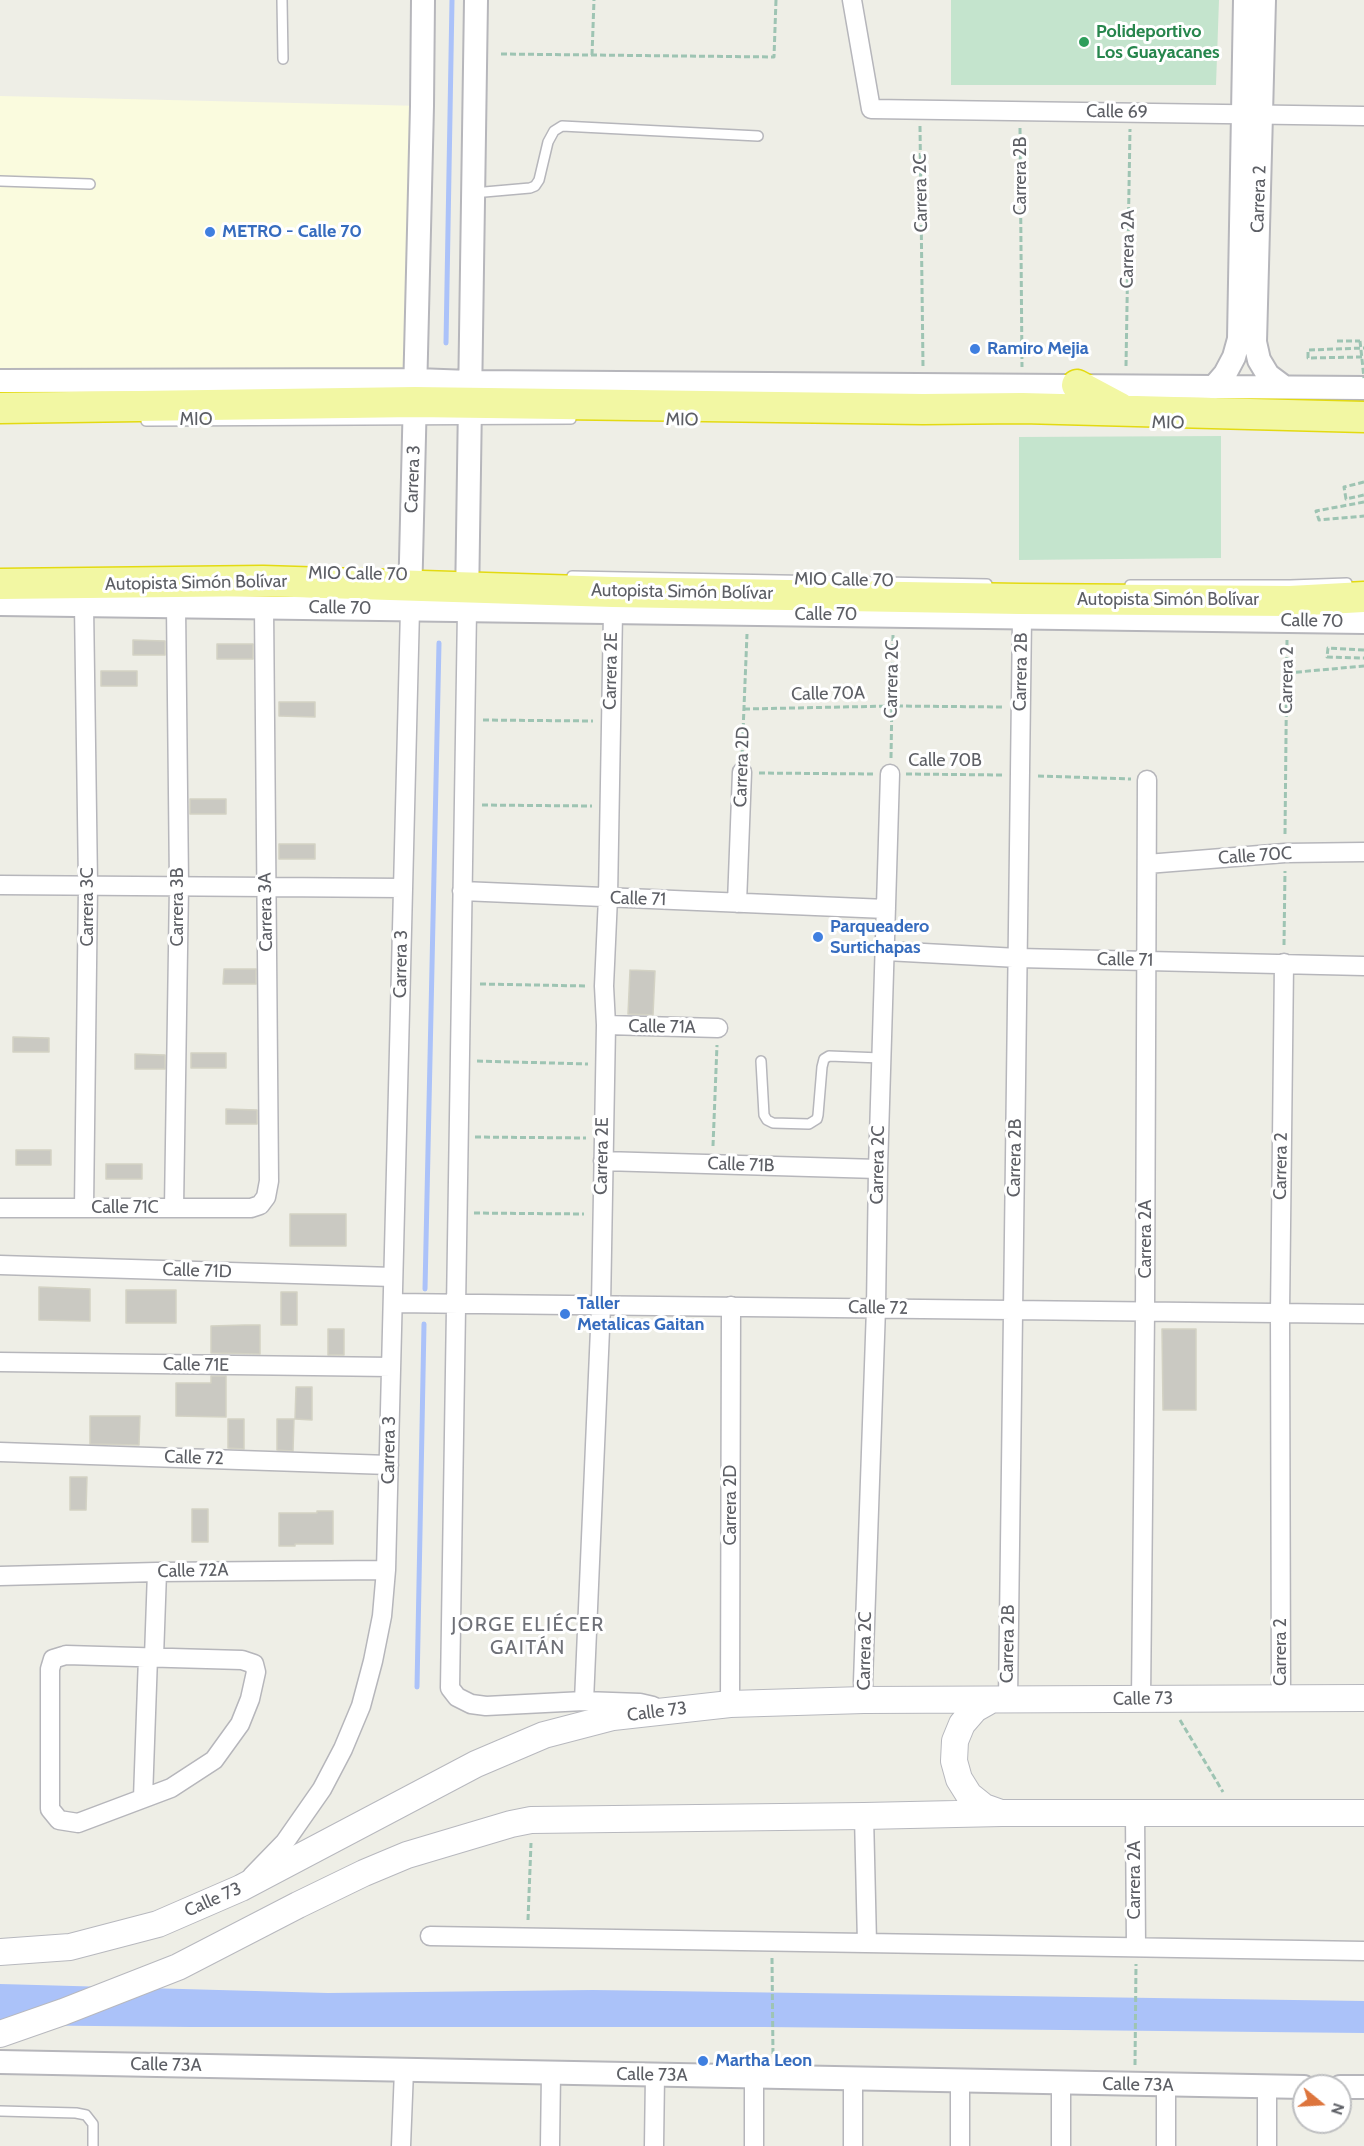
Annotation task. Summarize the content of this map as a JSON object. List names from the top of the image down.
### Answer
{
  "streets": {
    "highway": ["Autopista Simón Bolívar"],
    "main road": ["Calle 73"],
    "street": [
      "Calle 69",
      "Carrera 2B",
      "Carrera 2C",
      "Carrera 2",
      "Carrera 2A",
      "Carrera 3",
      "Calle 70",
      "Carrera 2E",
      "Carrera 2D",
      "Calle 70C",
      "Calle 71",
      "Carrera 3C",
      "Carrera 3B",
      "Carrera 3A",
      "Calle 71A",
      "Calle 71B",
      "Calle 71C",
      "Calle 71D",
      "Calle 72",
      "Calle 71E",
      "Calle 72A",
      "Calle 73A"
    ],
    "lane": ["MIO", "MIO Calle 70"],
    "path": ["Calle 70A", "Calle 70B"]
  },
  "crossings": [
    ["Calle 69", "Carrera 2B"],
    ["Calle 69", "Carrera 2C"],
    ["Calle 69", "Carrera 2"],
    ["Calle 69", "Carrera 2A"],
    ["Carrera 2B", "Calle 70"],
    ["Carrera 2B", "Calle 70A"],
    ["Carrera 2B", "Calle 70B"],
    ["Carrera 2B", "Calle 71"],
    ["Carrera 2B", "Calle 72"],
    ["Carrera 2B", "Calle 73"],
    ["Carrera 2C", "Calle 70A"],
    ["Carrera 2C", "Calle 70B"],
    ["Carrera 2C", "Calle 71"],
    ["Carrera 2C", "Calle 71B"],
    ["Carrera 2C", "Calle 72"],
    ["Carrera 2C", "Calle 73"],
    ["Carrera 2", "Calle 70"],
    ["Carrera 2", "Calle 70C"],
    ["Carrera 2", "Calle 71"],
    ["Carrera 2", "Calle 72"],
    ["Carrera 2", "Calle 73"],
    ["Carrera 2A", "Calle 70B"],
    ["Carrera 2A", "Calle 70C"],
    ["Carrera 2A", "Calle 71"],
    ["Carrera 2A", "Calle 72"],
    ["Carrera 2A", "Calle 73"],
    ["MIO", "Carrera 3"],
    ["Carrera 3", "Autopista Simón Bolívar"],
    ["Carrera 3", "Calle 70"],
    ["Carrera 3", "Calle 71D"],
    ["Carrera 3", "Calle 72"],
    ["Carrera 3", "Calle 71E"],
    ["Carrera 3", "Calle 72A"],
    ["Carrera 3", "Calle 73"],
    ["Autopista Simón Bolívar", "Calle 70"],
    ["Calle 70", "Carrera 2E"],
    ["Calle 70", "Carrera 3C"],
    ["Calle 70", "Carrera 3B"],
    ["Calle 70", "Carrera 3A"],
    ["Carrera 2E", "Calle 71"],
    ["Carrera 2E", "Calle 71A"],
    ["Carrera 2E", "Calle 71B"],
    ["Carrera 2E", "Calle 72"],
    ["Calle 70A", "Carrera 2D"],
    ["Calle 70B", "Carrera 2D"],
    ["Carrera 2D", "Calle 71"],
    ["Carrera 2D", "Calle 72"],
    ["Carrera 2D", "Calle 73"],
    ["Carrera 3C", "Calle 71C"],
    ["Carrera 3B", "Calle 71C"],
    ["Carrera 3A", "Calle 71C"]
  ],
  "districts": ["JORGE ELIÉCER GAITÁN"],
  "places": [
    "Polideportivo Los Guayacanes",
    "METRO - Calle 70",
    "Ramiro Mejia",
    "Parqueadero Surtichapas",
    "Taller Metalicas Gaitan",
    "Martha Leon"
  ],
  "north": "right"
}
